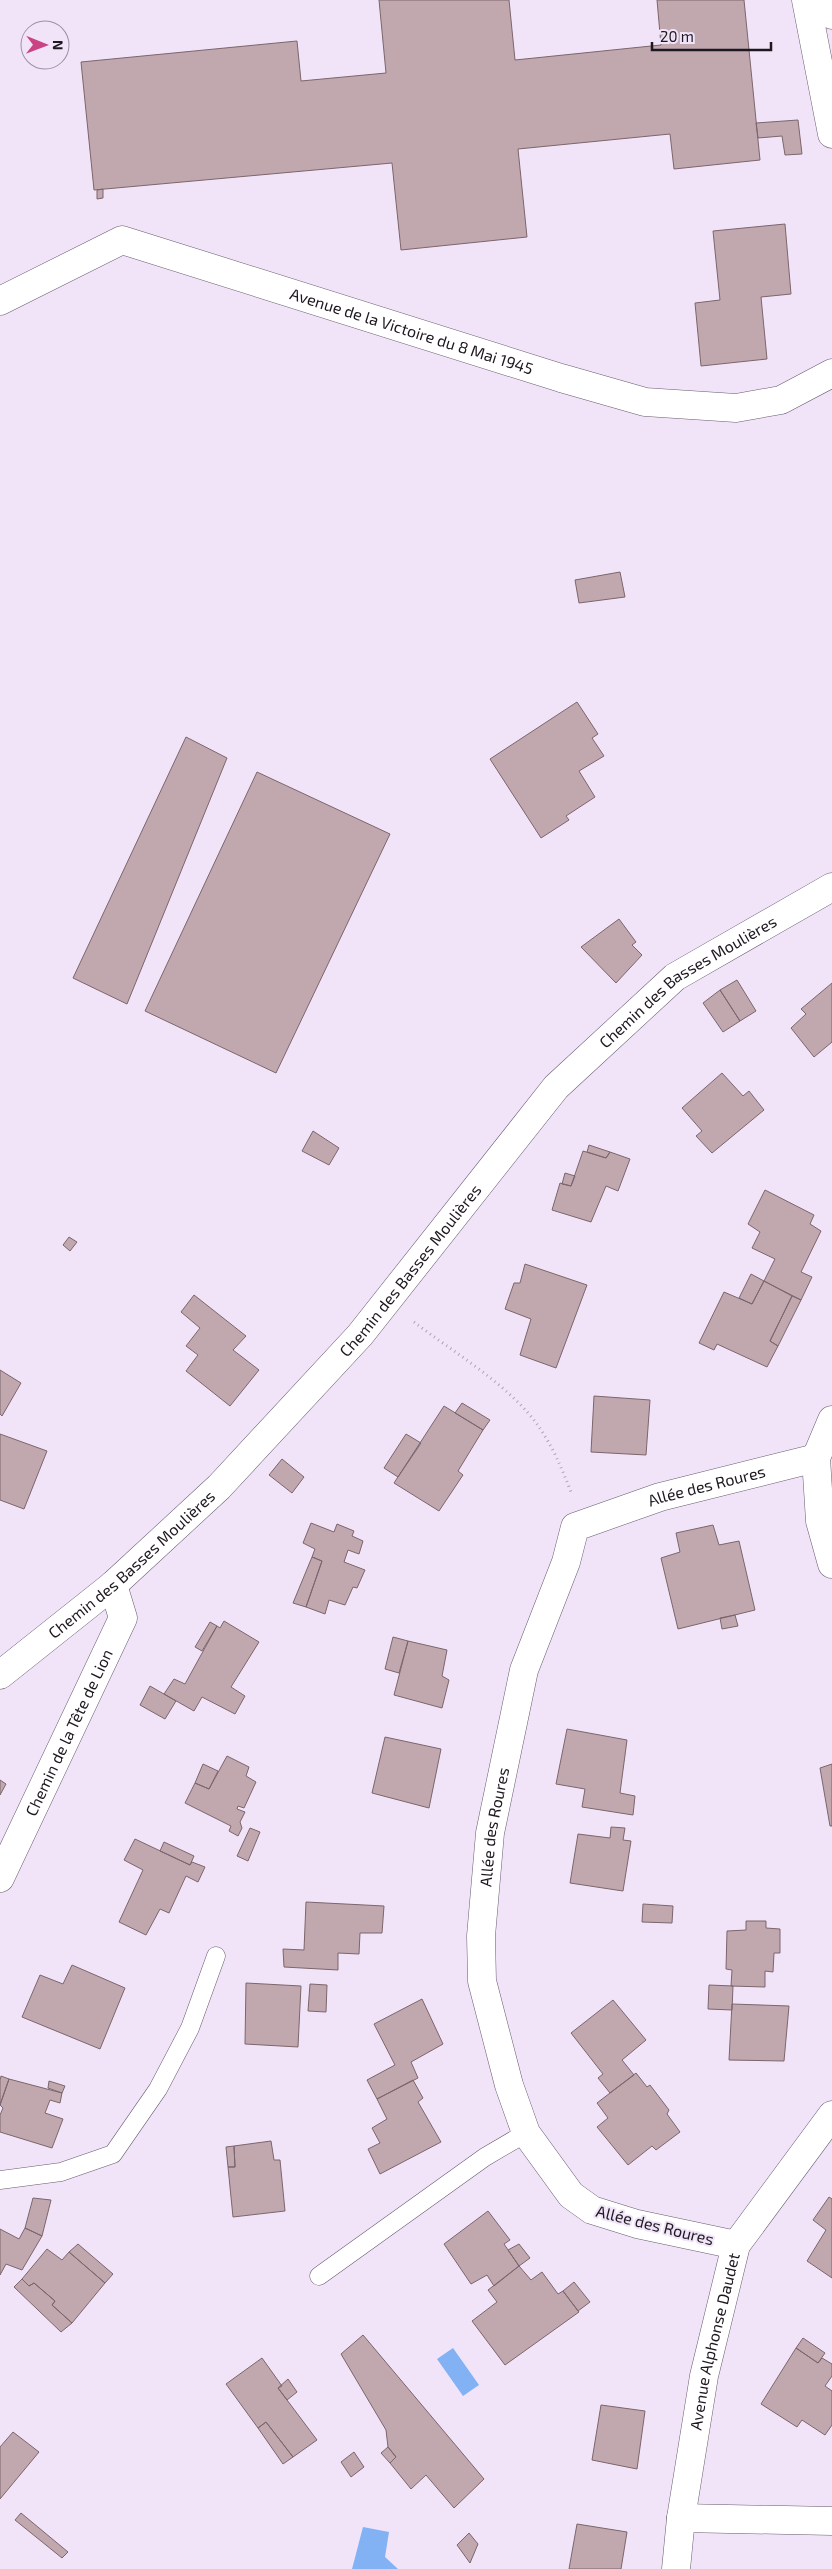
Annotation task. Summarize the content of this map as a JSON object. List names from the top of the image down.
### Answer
{
  "streets": {
    "street": [
      "Avenue de la Victoire du 8 Mai 1945",
      "Chemin des Basses Moulières",
      "Allée des Roures",
      "Chemin de la Tête de Lion",
      "Avenue Alphonse Daudet"
    ]
  },
  "crossings": [
    ["Chemin des Basses Moulières", "Chemin de la Tête de Lion"],
    ["Allée des Roures", "Avenue Alphonse Daudet"]
  ],
  "scale_bar": "20 m",
  "north": "right"
}
